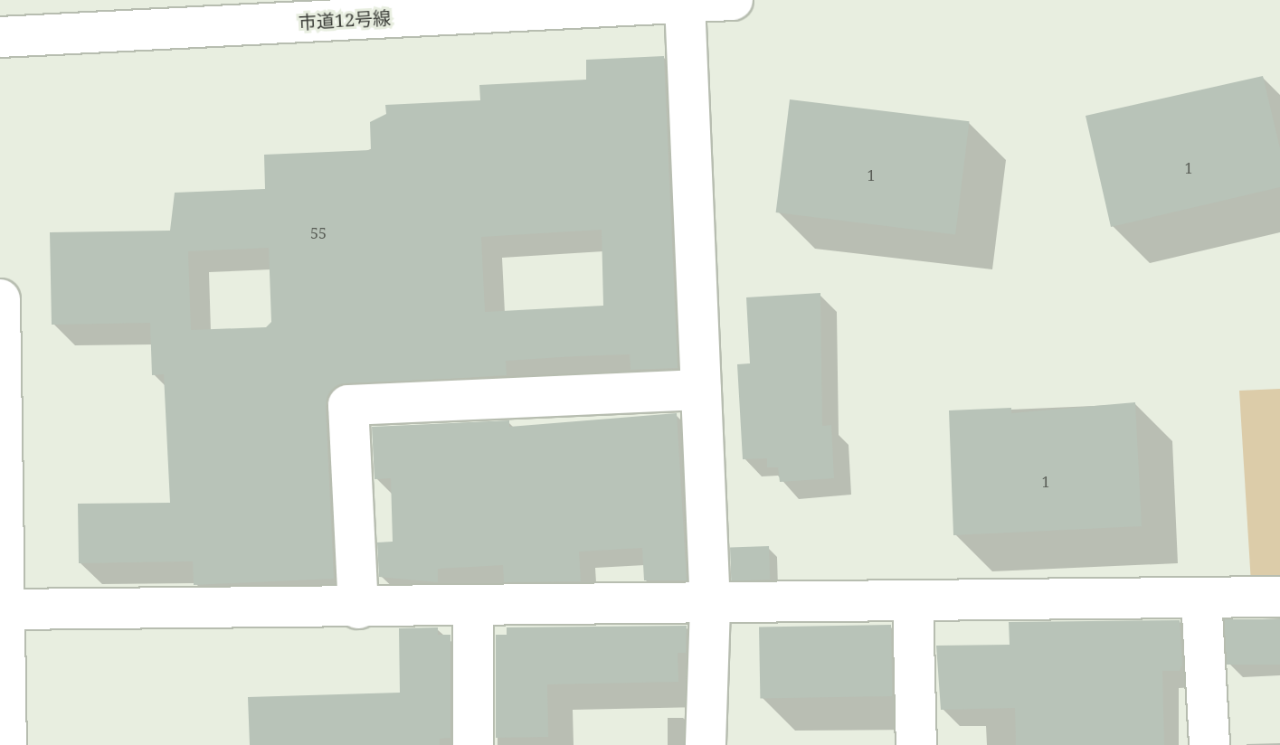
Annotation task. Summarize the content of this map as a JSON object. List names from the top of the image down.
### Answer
{
  "streets": {
    "street": ["市道12号線"]
  },
  "house_numbers": [
    "1",
    "1",
    "55",
    "1"
  ]
}
